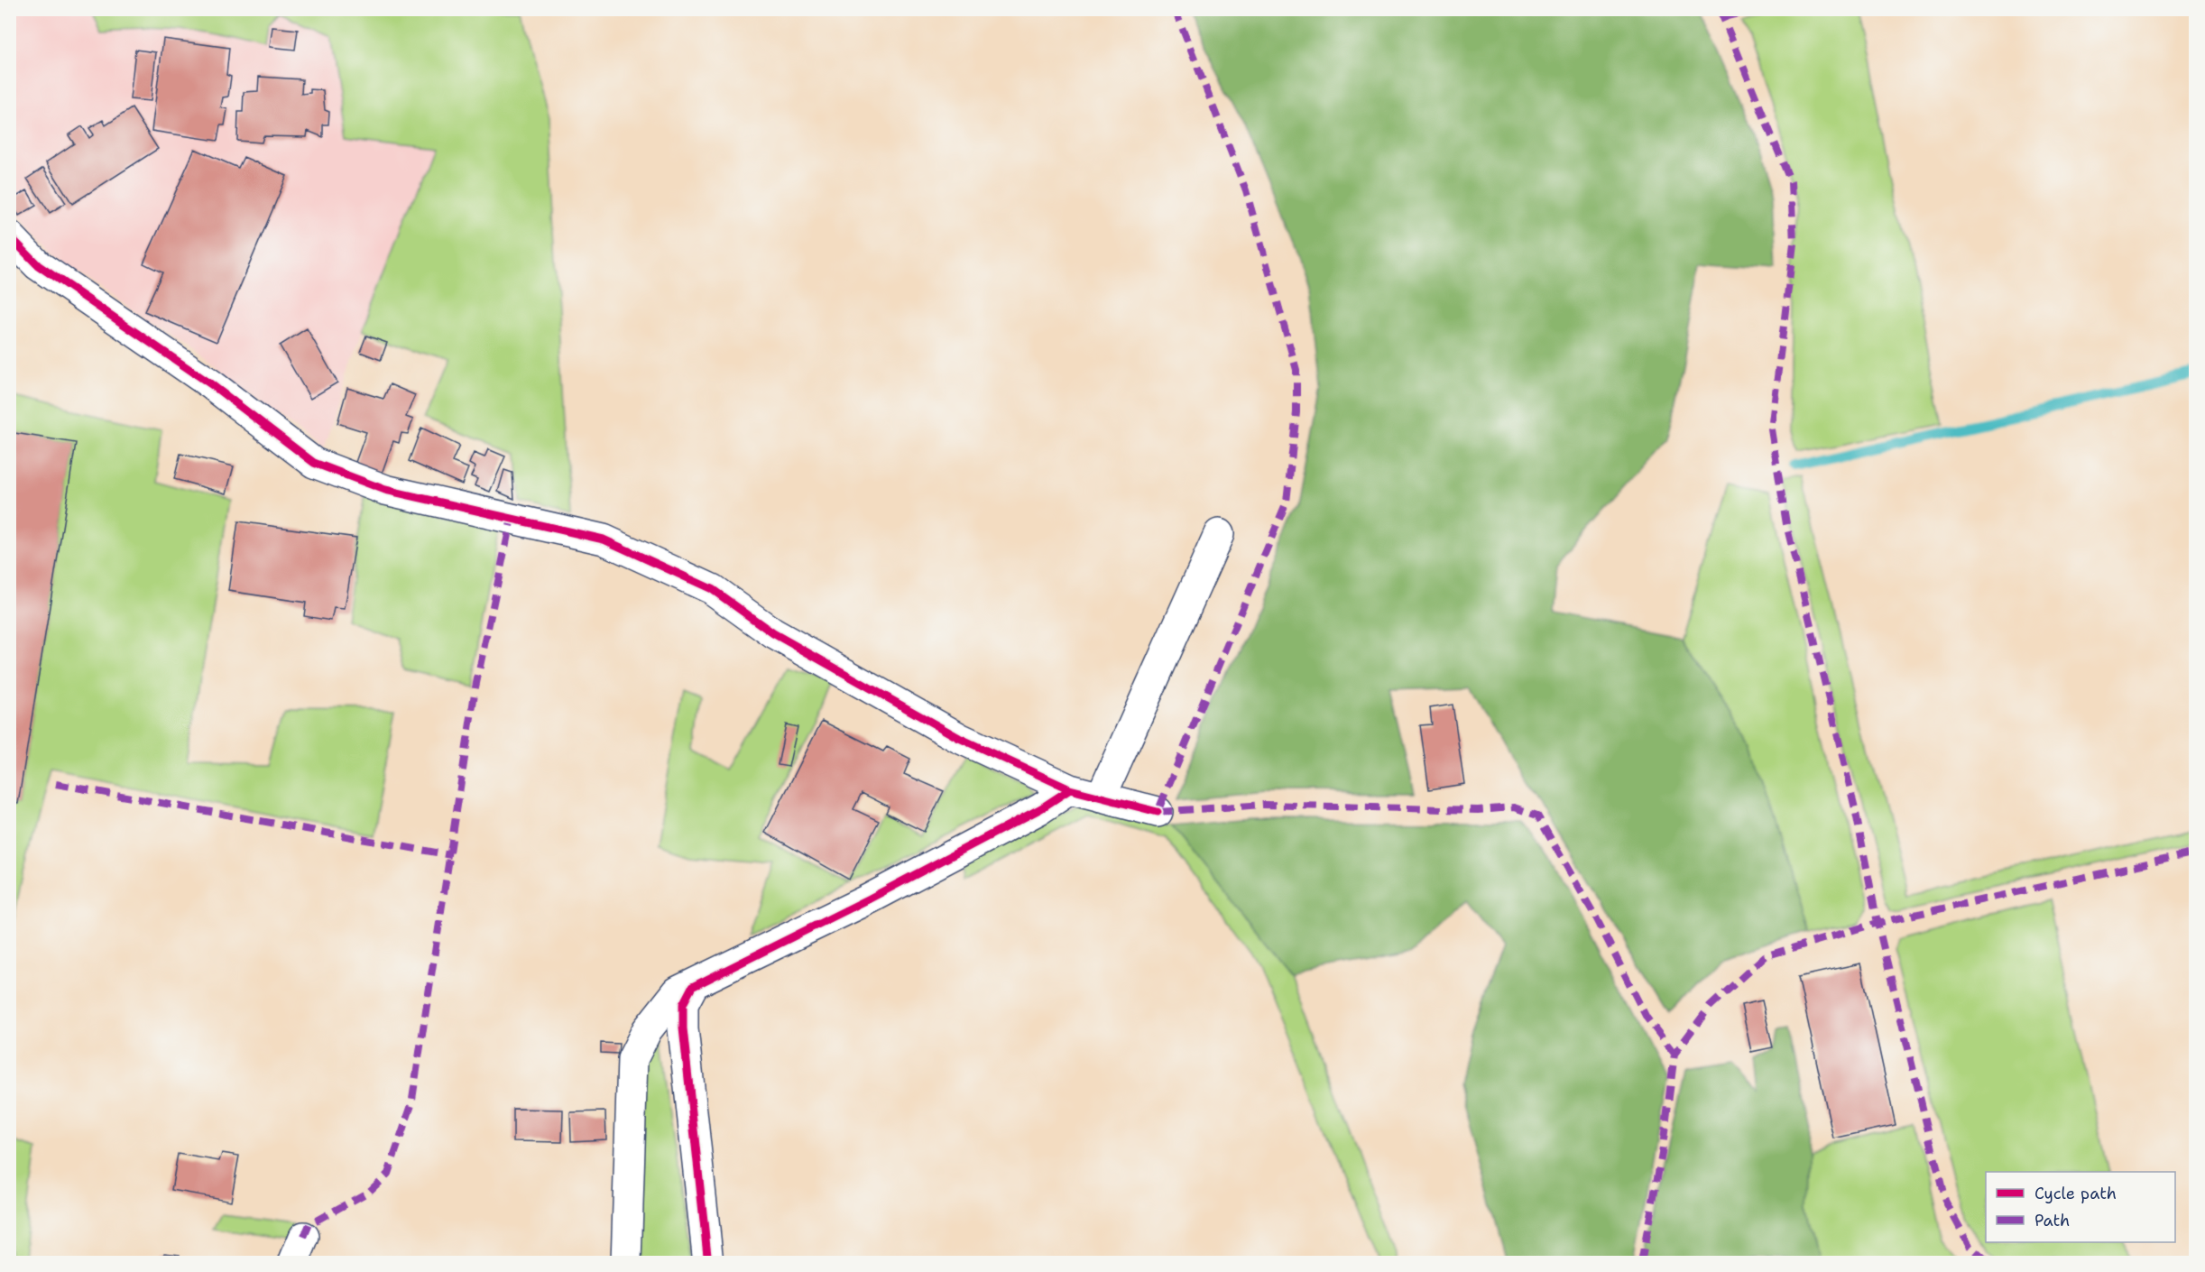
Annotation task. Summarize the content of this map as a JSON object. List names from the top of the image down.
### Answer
{
  "legend": ["Cycle path", "Path"]
}
